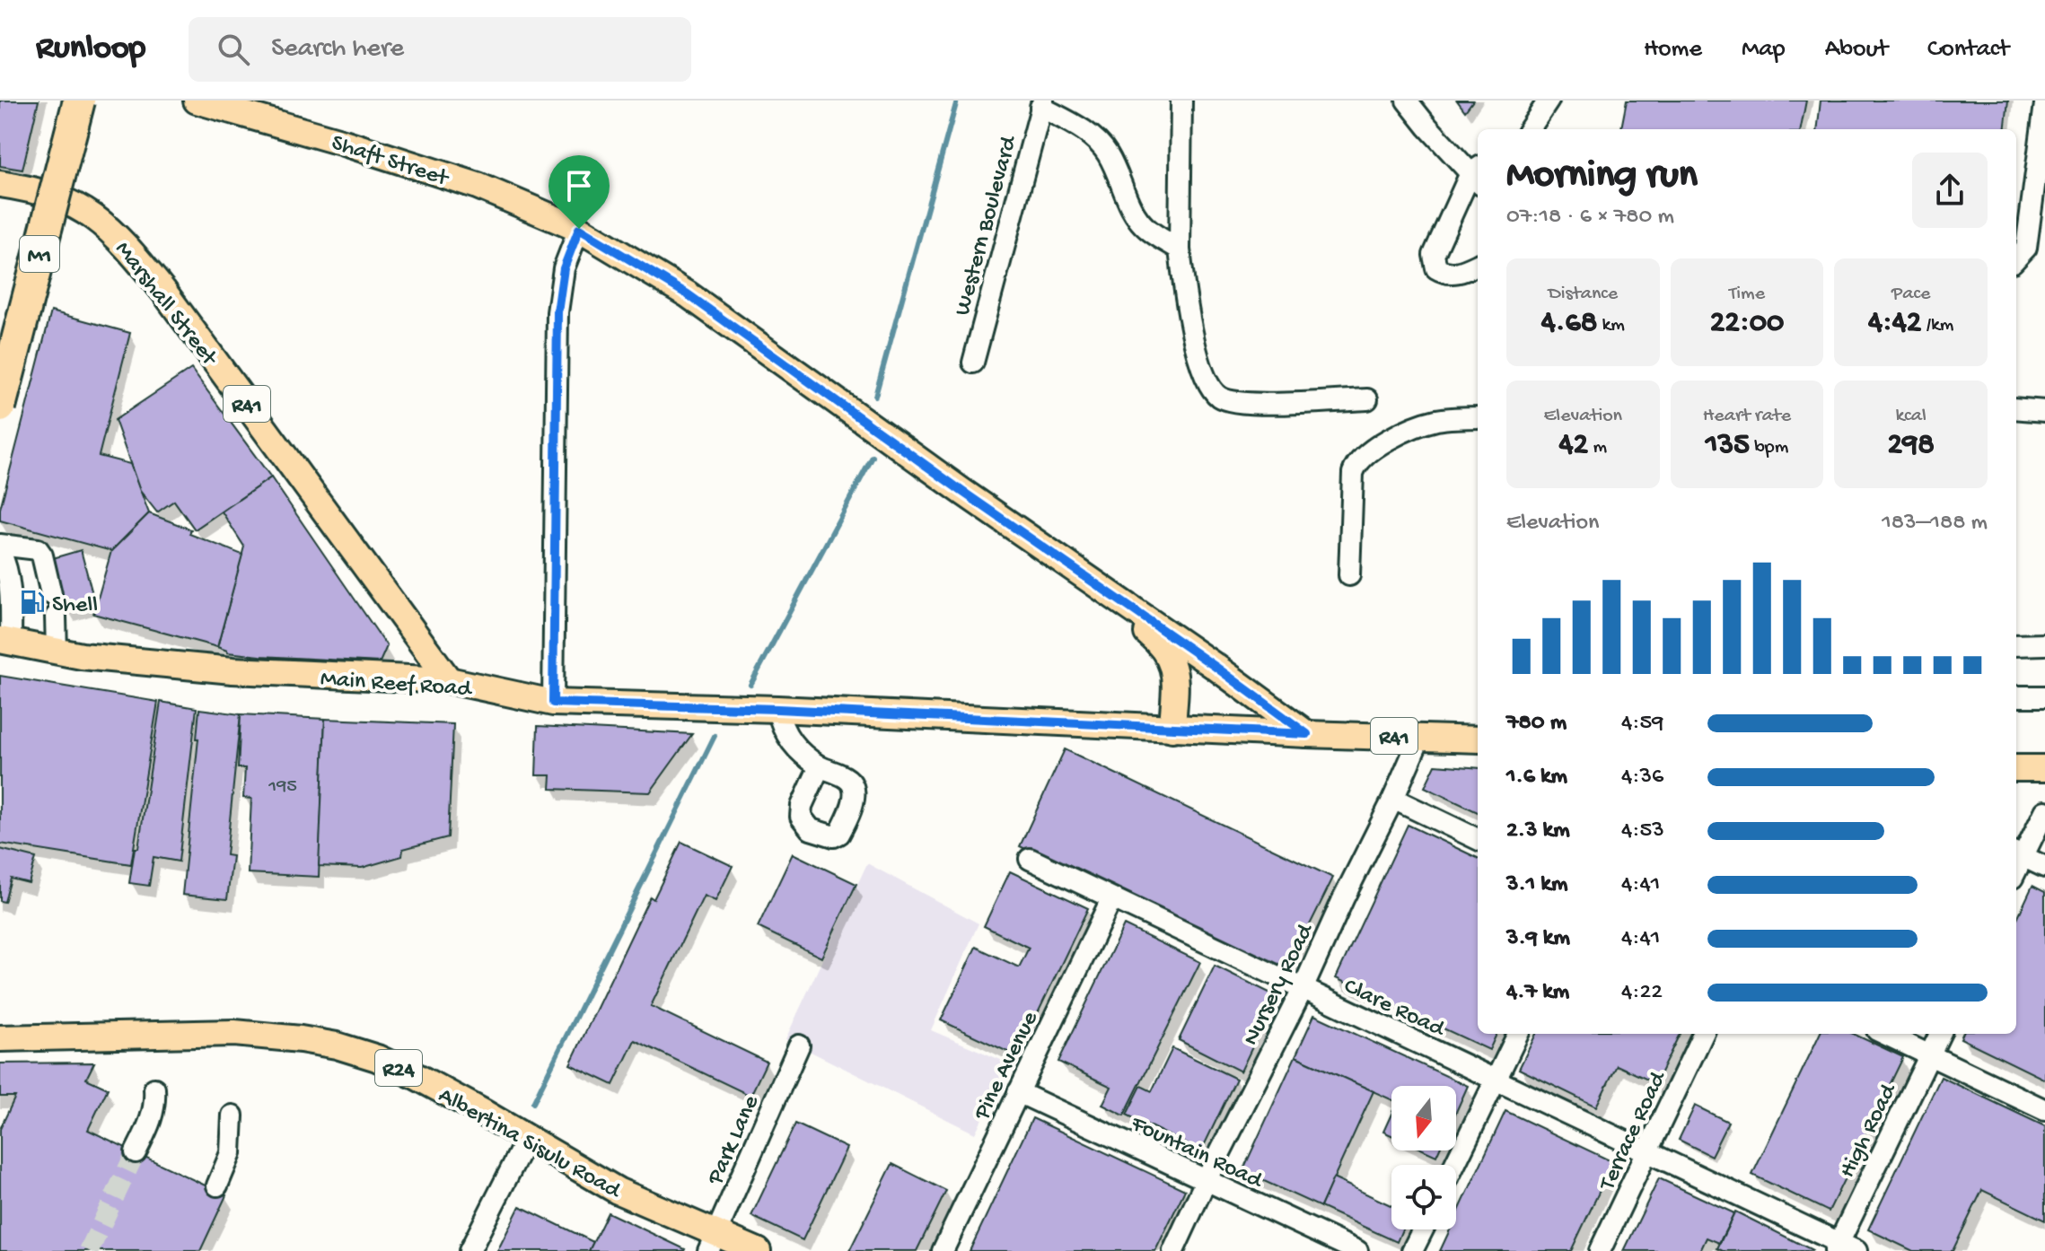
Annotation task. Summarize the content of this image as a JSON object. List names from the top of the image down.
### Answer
{
  "streets": {
    "highway": ["M1"],
    "main road": [
      "Shaft Street",
      "Marshall Street",
      "R41",
      "Main Reef Road",
      "R24",
      "Albertina Sisulu Road"
    ],
    "street": [
      "Western Boulevard",
      "Nursery Road",
      "Clare Road",
      "Pine Avenue",
      "Terrace Road",
      "High Road",
      "Park Lane",
      "Fountain Road"
    ]
  },
  "crossings": [
    ["Shaft Street", "Main Reef Road"],
    ["Marshall Street", "Main Reef Road"],
    ["Main Reef Road", "Nursery Road"],
    ["Nursery Road", "Clare Road"],
    ["Nursery Road", "Fountain Road"],
    ["Clare Road", "Pine Avenue"],
    ["Clare Road", "Terrace Road"],
    ["Clare Road", "High Road"],
    ["Pine Avenue", "Fountain Road"],
    ["Park Lane", "Albertina Sisulu Road"]
  ],
  "places": {
    "fuel station": ["Shell"]
  },
  "house_numbers": ["195"],
  "north": "bottom",
  "page": {
    "header": "Runloop",
    "search": "Search here",
    "nav": [
      "Home",
      "Map",
      "About",
      "Contact"
    ],
    "heading": ["Morning run", "07:18 · 6 × 780 m"],
    "stats": [
      ["Distance", "4.68 km"],
      ["Time", "22:00"],
      ["Pace", "4:42 /km"],
      ["Elevation", "42 m"],
      ["Heart rate", "135 bpm"],
      ["kcal", "298"]
    ],
    "chart": ["Elevation", "183–188 m"],
    "list": [
      {
        "name": "780 m",
        "note": "4:59"
      },
      {
        "name": "1.6 km",
        "note": "4:36"
      },
      {
        "name": "2.3 km",
        "note": "4:53"
      },
      {
        "name": "3.1 km",
        "note": "4:41"
      },
      {
        "name": "3.9 km",
        "note": "4:41"
      },
      {
        "name": "4.7 km",
        "note": "4:22"
      }
    ]
  }
}
